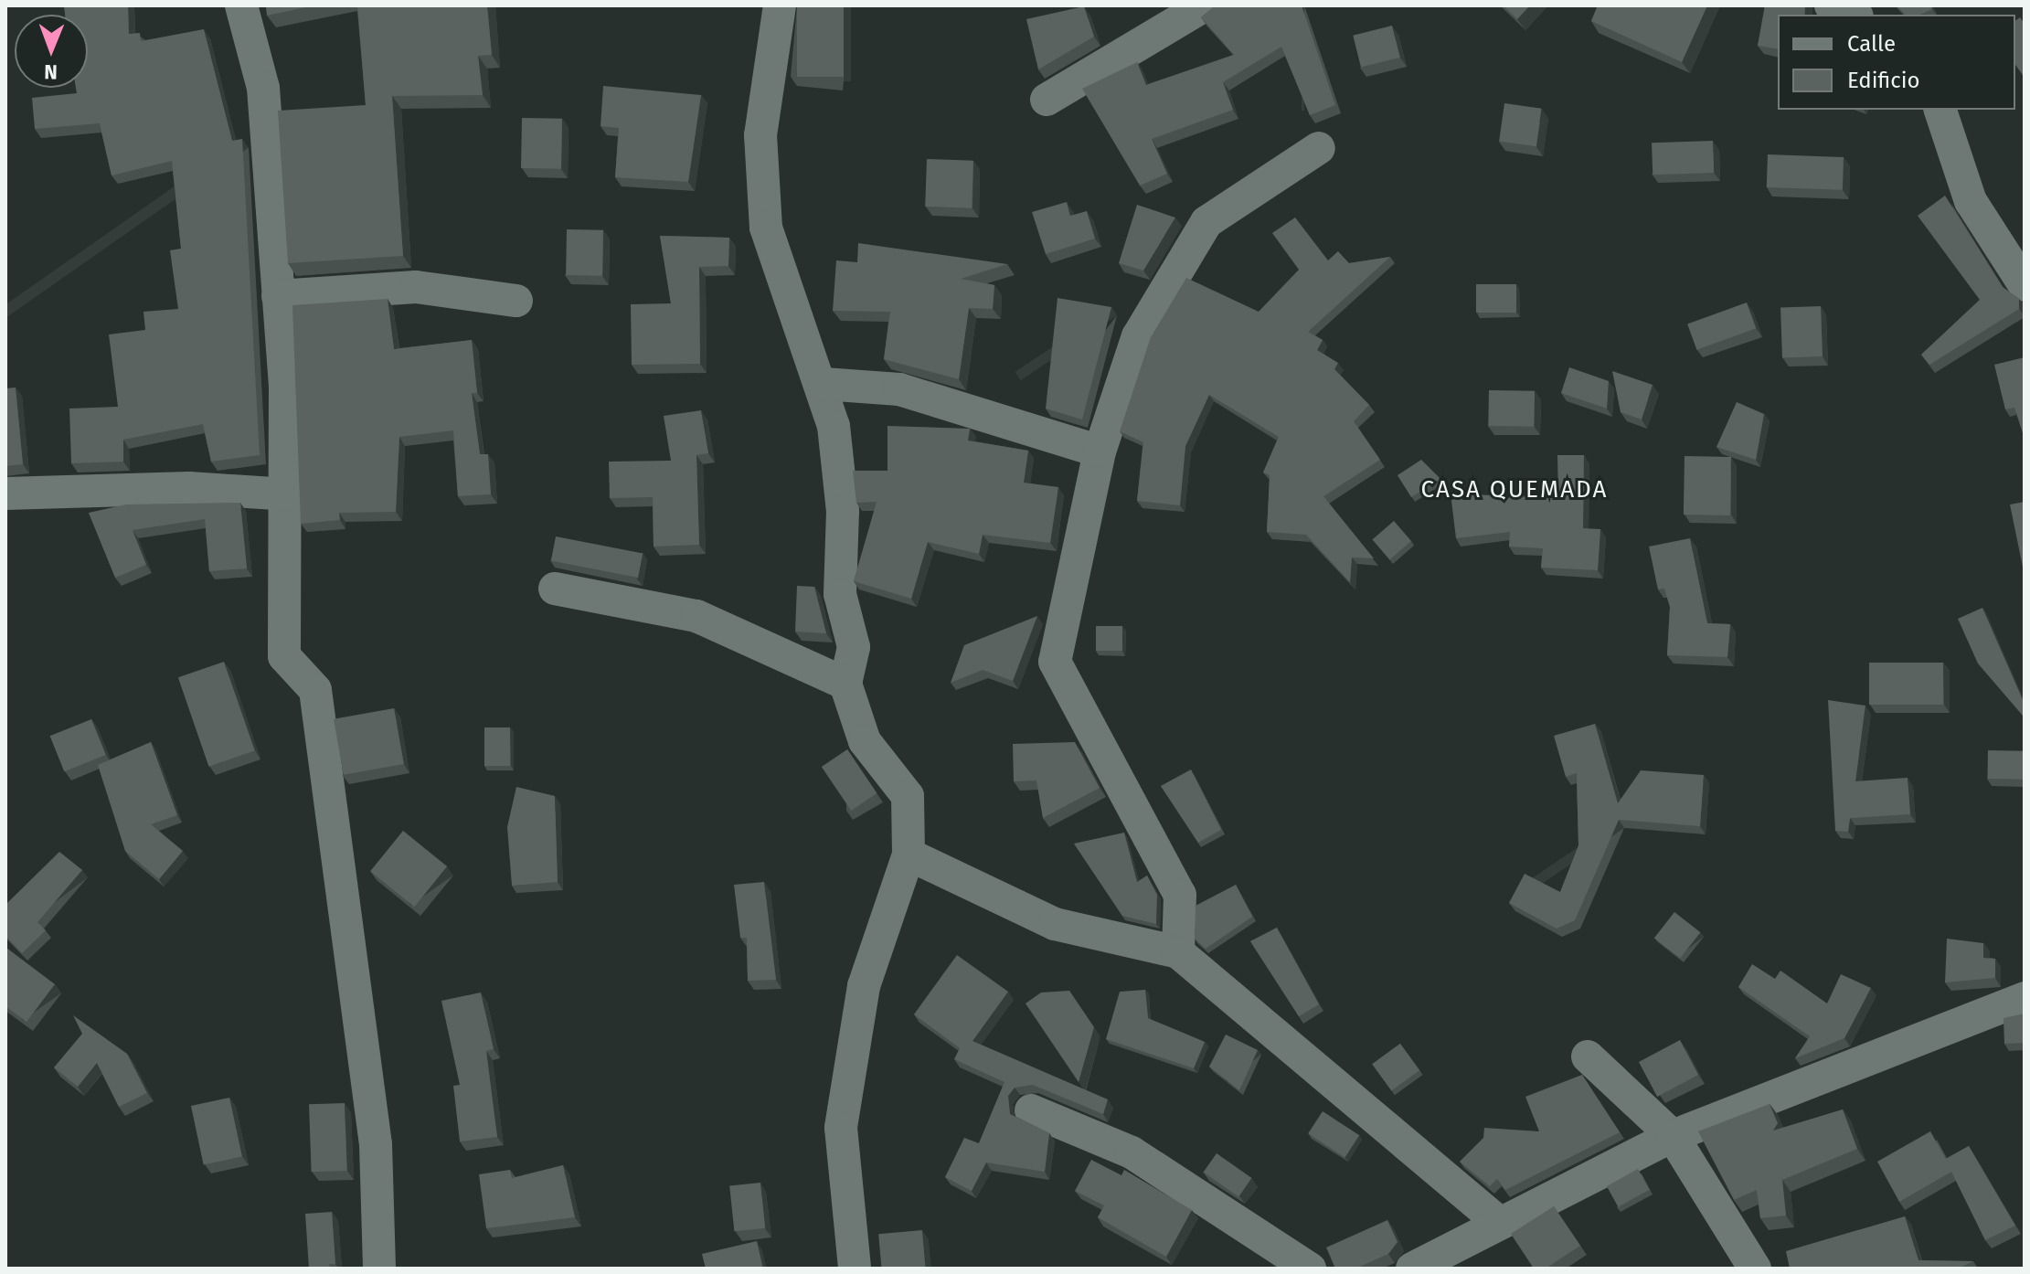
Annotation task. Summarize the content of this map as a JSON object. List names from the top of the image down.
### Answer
{
  "districts": ["CASA QUEMADA"],
  "legend": ["Calle", "Edificio"],
  "north": "bottom"
}
